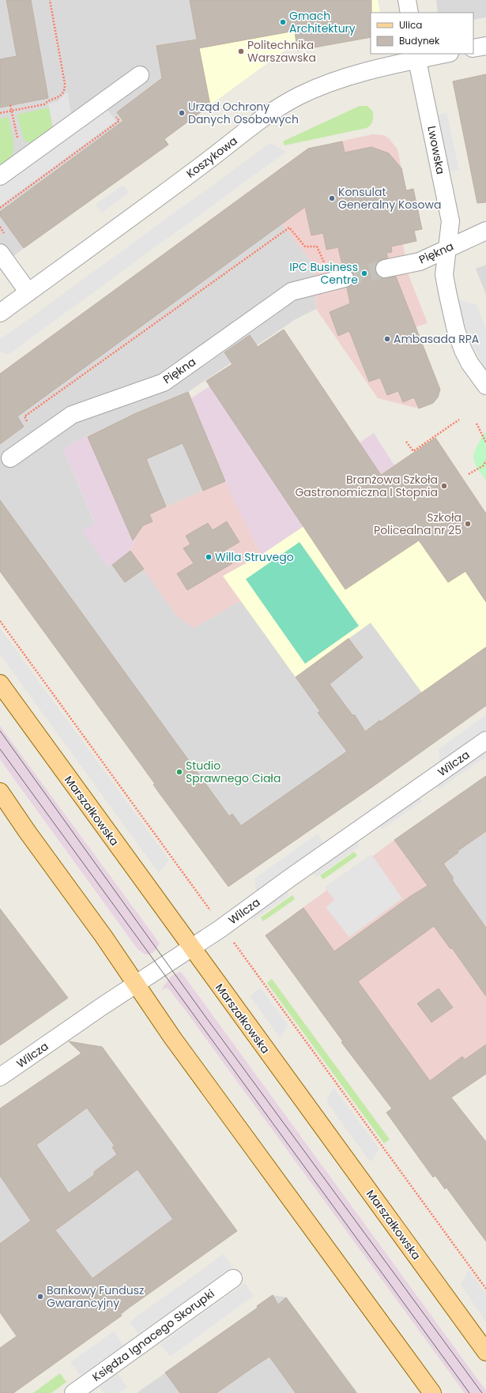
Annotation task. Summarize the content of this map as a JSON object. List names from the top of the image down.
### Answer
{
  "streets": {
    "main road": ["Marszałkowska"],
    "street": [
      "Lwowska",
      "Koszykowa",
      "Piękna",
      "Wilcza",
      "Księdza Ignacego Skorupki"
    ]
  },
  "crossings": [
    ["Lwowska", "Koszykowa"],
    ["Lwowska", "Piękna"],
    ["Wilcza", "Marszałkowska"]
  ],
  "places": [
    "Gmach Architektury",
    "Politechnika Warszawska",
    "Urząd Ochrony Danych Osobowych",
    "Konsulat Generalny Kosowa",
    "IPC Business Centre",
    "Ambasada RPA",
    "Branżowa Szkoła Gastronomiczna I Stopnia",
    "Szkoła Policealna nr 25",
    "Willa Struvego",
    "Studio Sprawnego Ciała",
    "Bankowy Fundusz Gwarancyjny"
  ],
  "legend": ["Ulica", "Budynek"]
}
